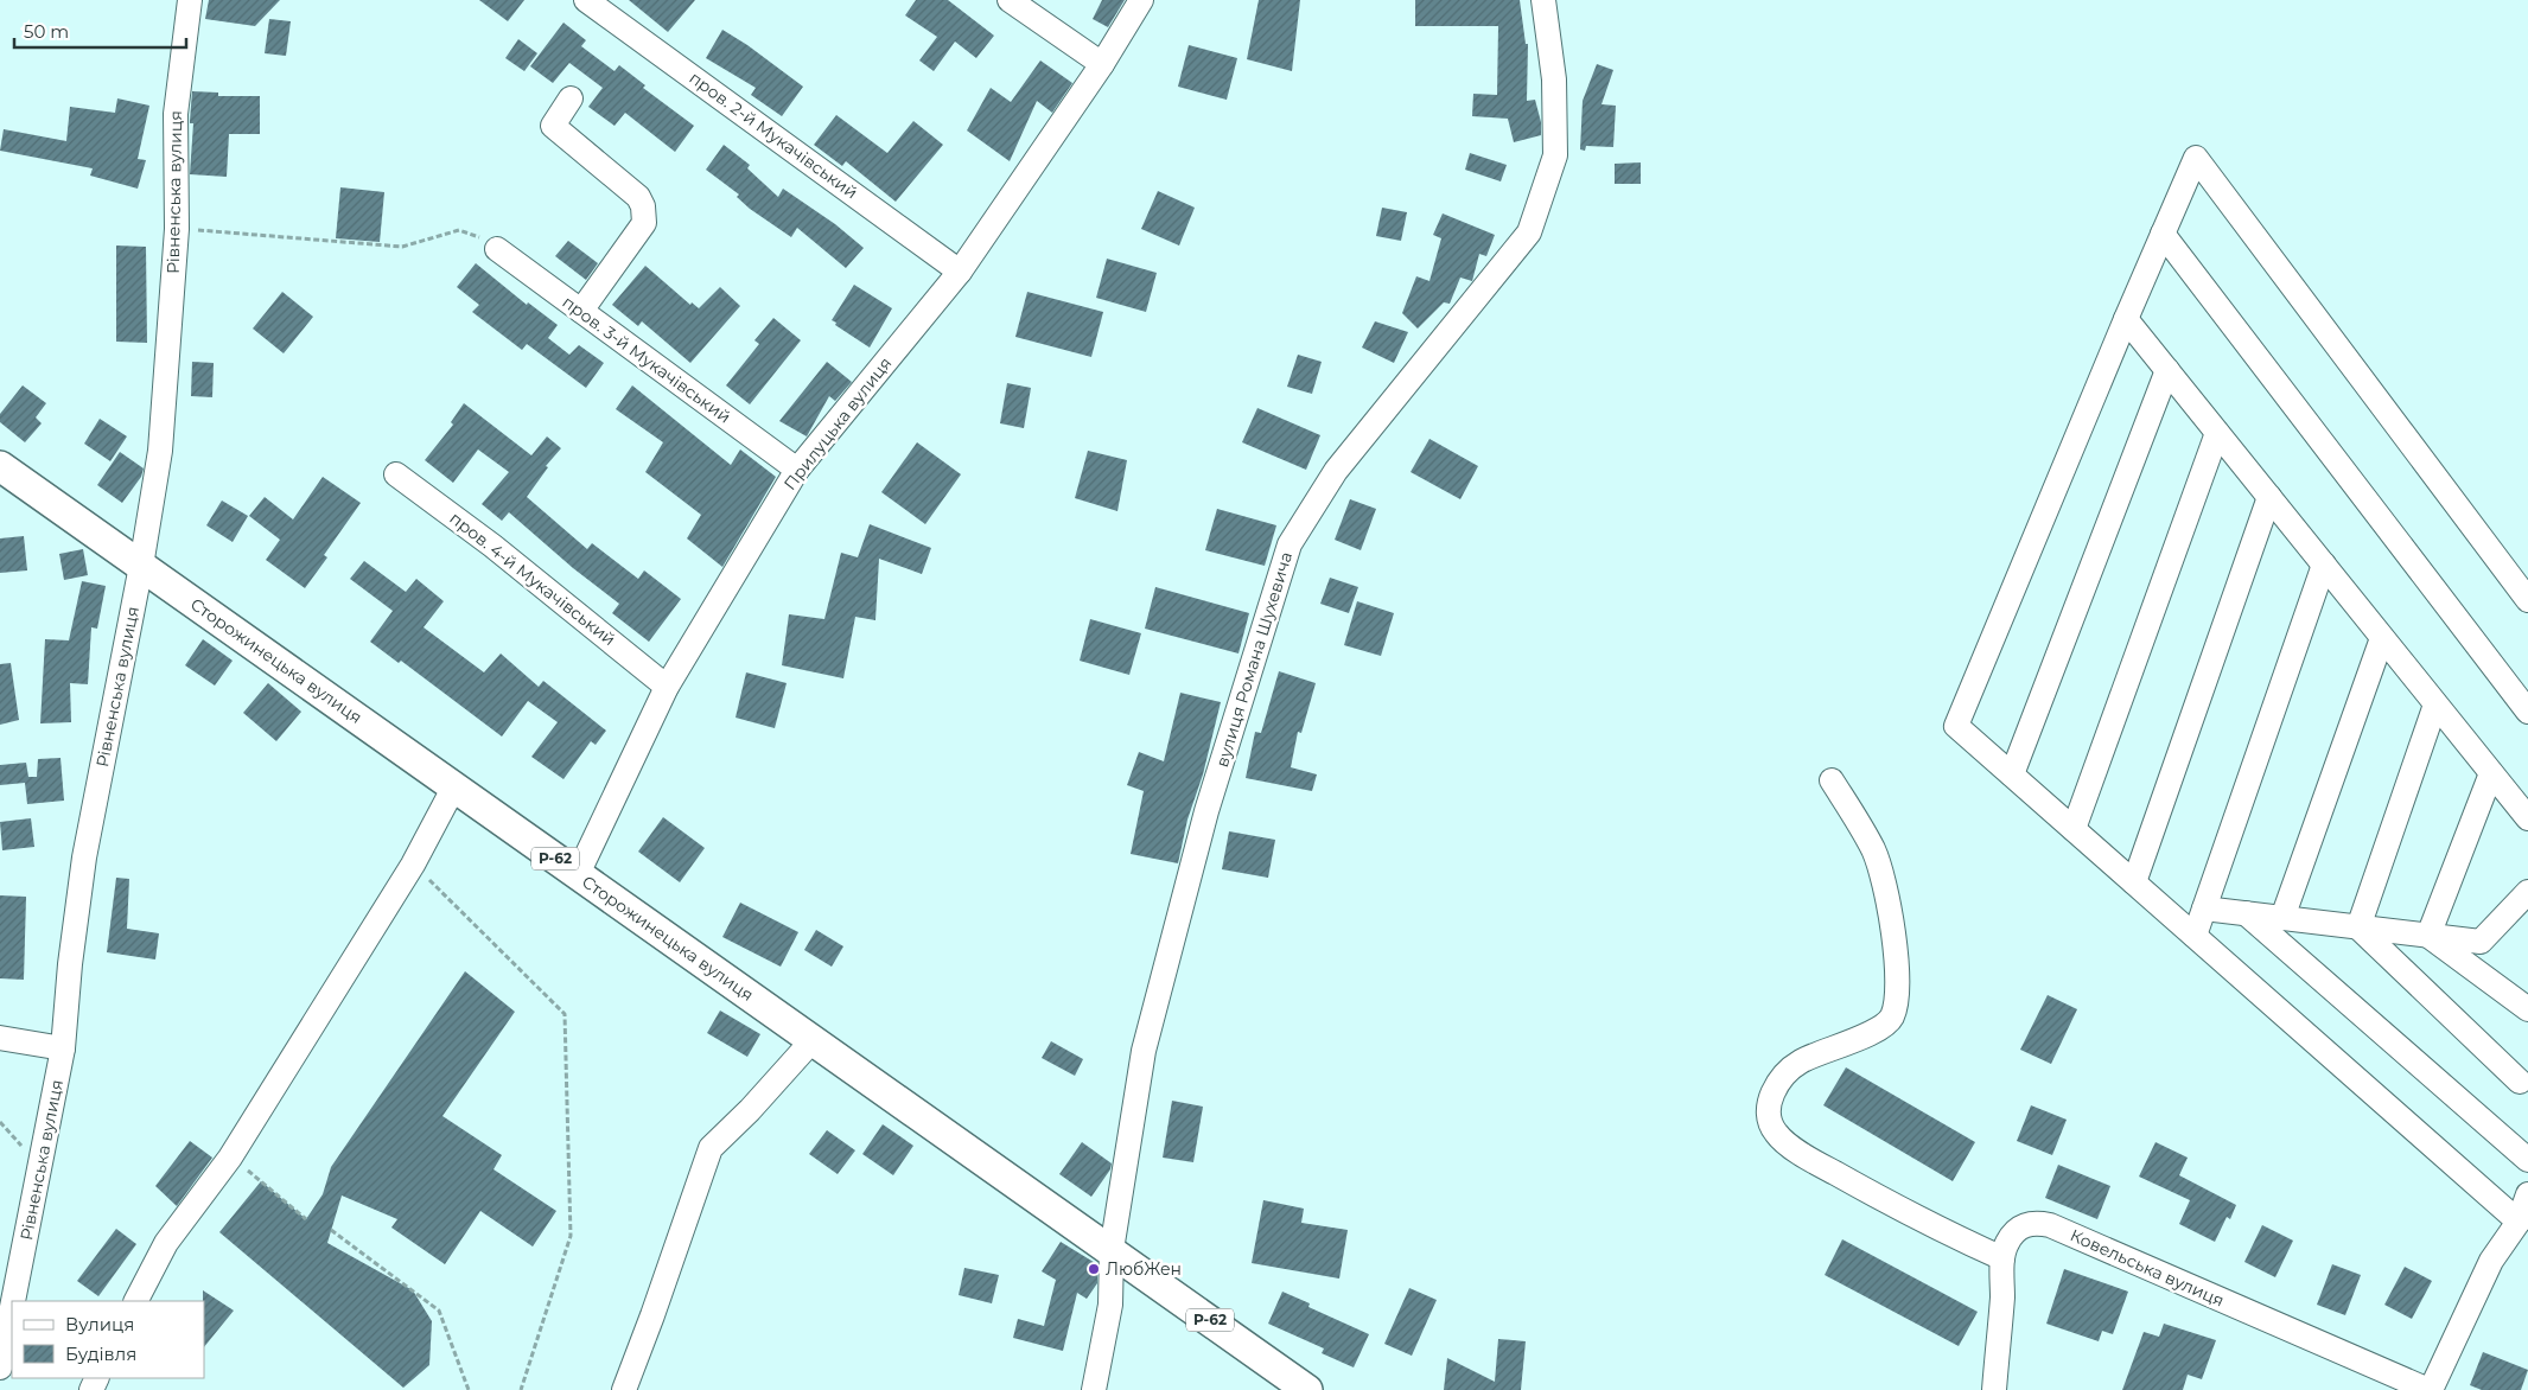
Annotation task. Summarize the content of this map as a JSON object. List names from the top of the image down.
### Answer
{
  "streets": {
    "main road": ["Сторожинецька вулиця", "Р-62"],
    "street": [
      "пров. 2-й Мукачівський",
      "Рівненська вулиця",
      "пров. 3-й Мукачівський",
      "Прилуцька вулиця",
      "пров. 4-й Мукачівський",
      "вулиця Романа Шухевича",
      "Ковельська вулиця"
    ]
  },
  "crossings": [
    ["пров. 2-й Мукачівський", "Прилуцька вулиця"],
    ["Рівненська вулиця", "Сторожинецька вулиця"],
    ["пров. 3-й Мукачівський", "Прилуцька вулиця"],
    ["Прилуцька вулиця", "пров. 4-й Мукачівський"],
    ["Прилуцька вулиця", "Сторожинецька вулиця"],
    ["вулиця Романа Шухевича", "Сторожинецька вулиця"]
  ],
  "places": ["ЛюбЖен"],
  "legend": ["Вулиця", "Будівля"],
  "scale_bar": "50 m"
}
